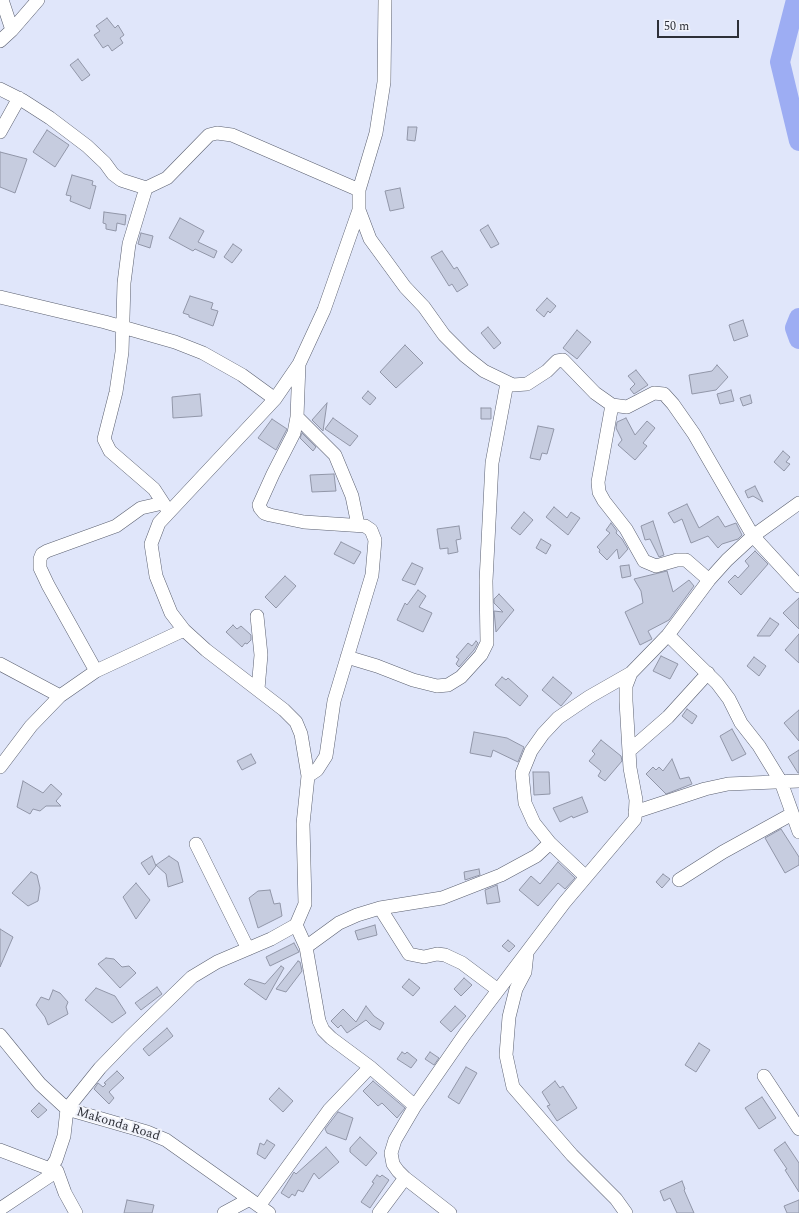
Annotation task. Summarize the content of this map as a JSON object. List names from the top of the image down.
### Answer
{
  "streets": {
    "street": ["Makonda Road"]
  },
  "scale_bar": "50 m"
}
